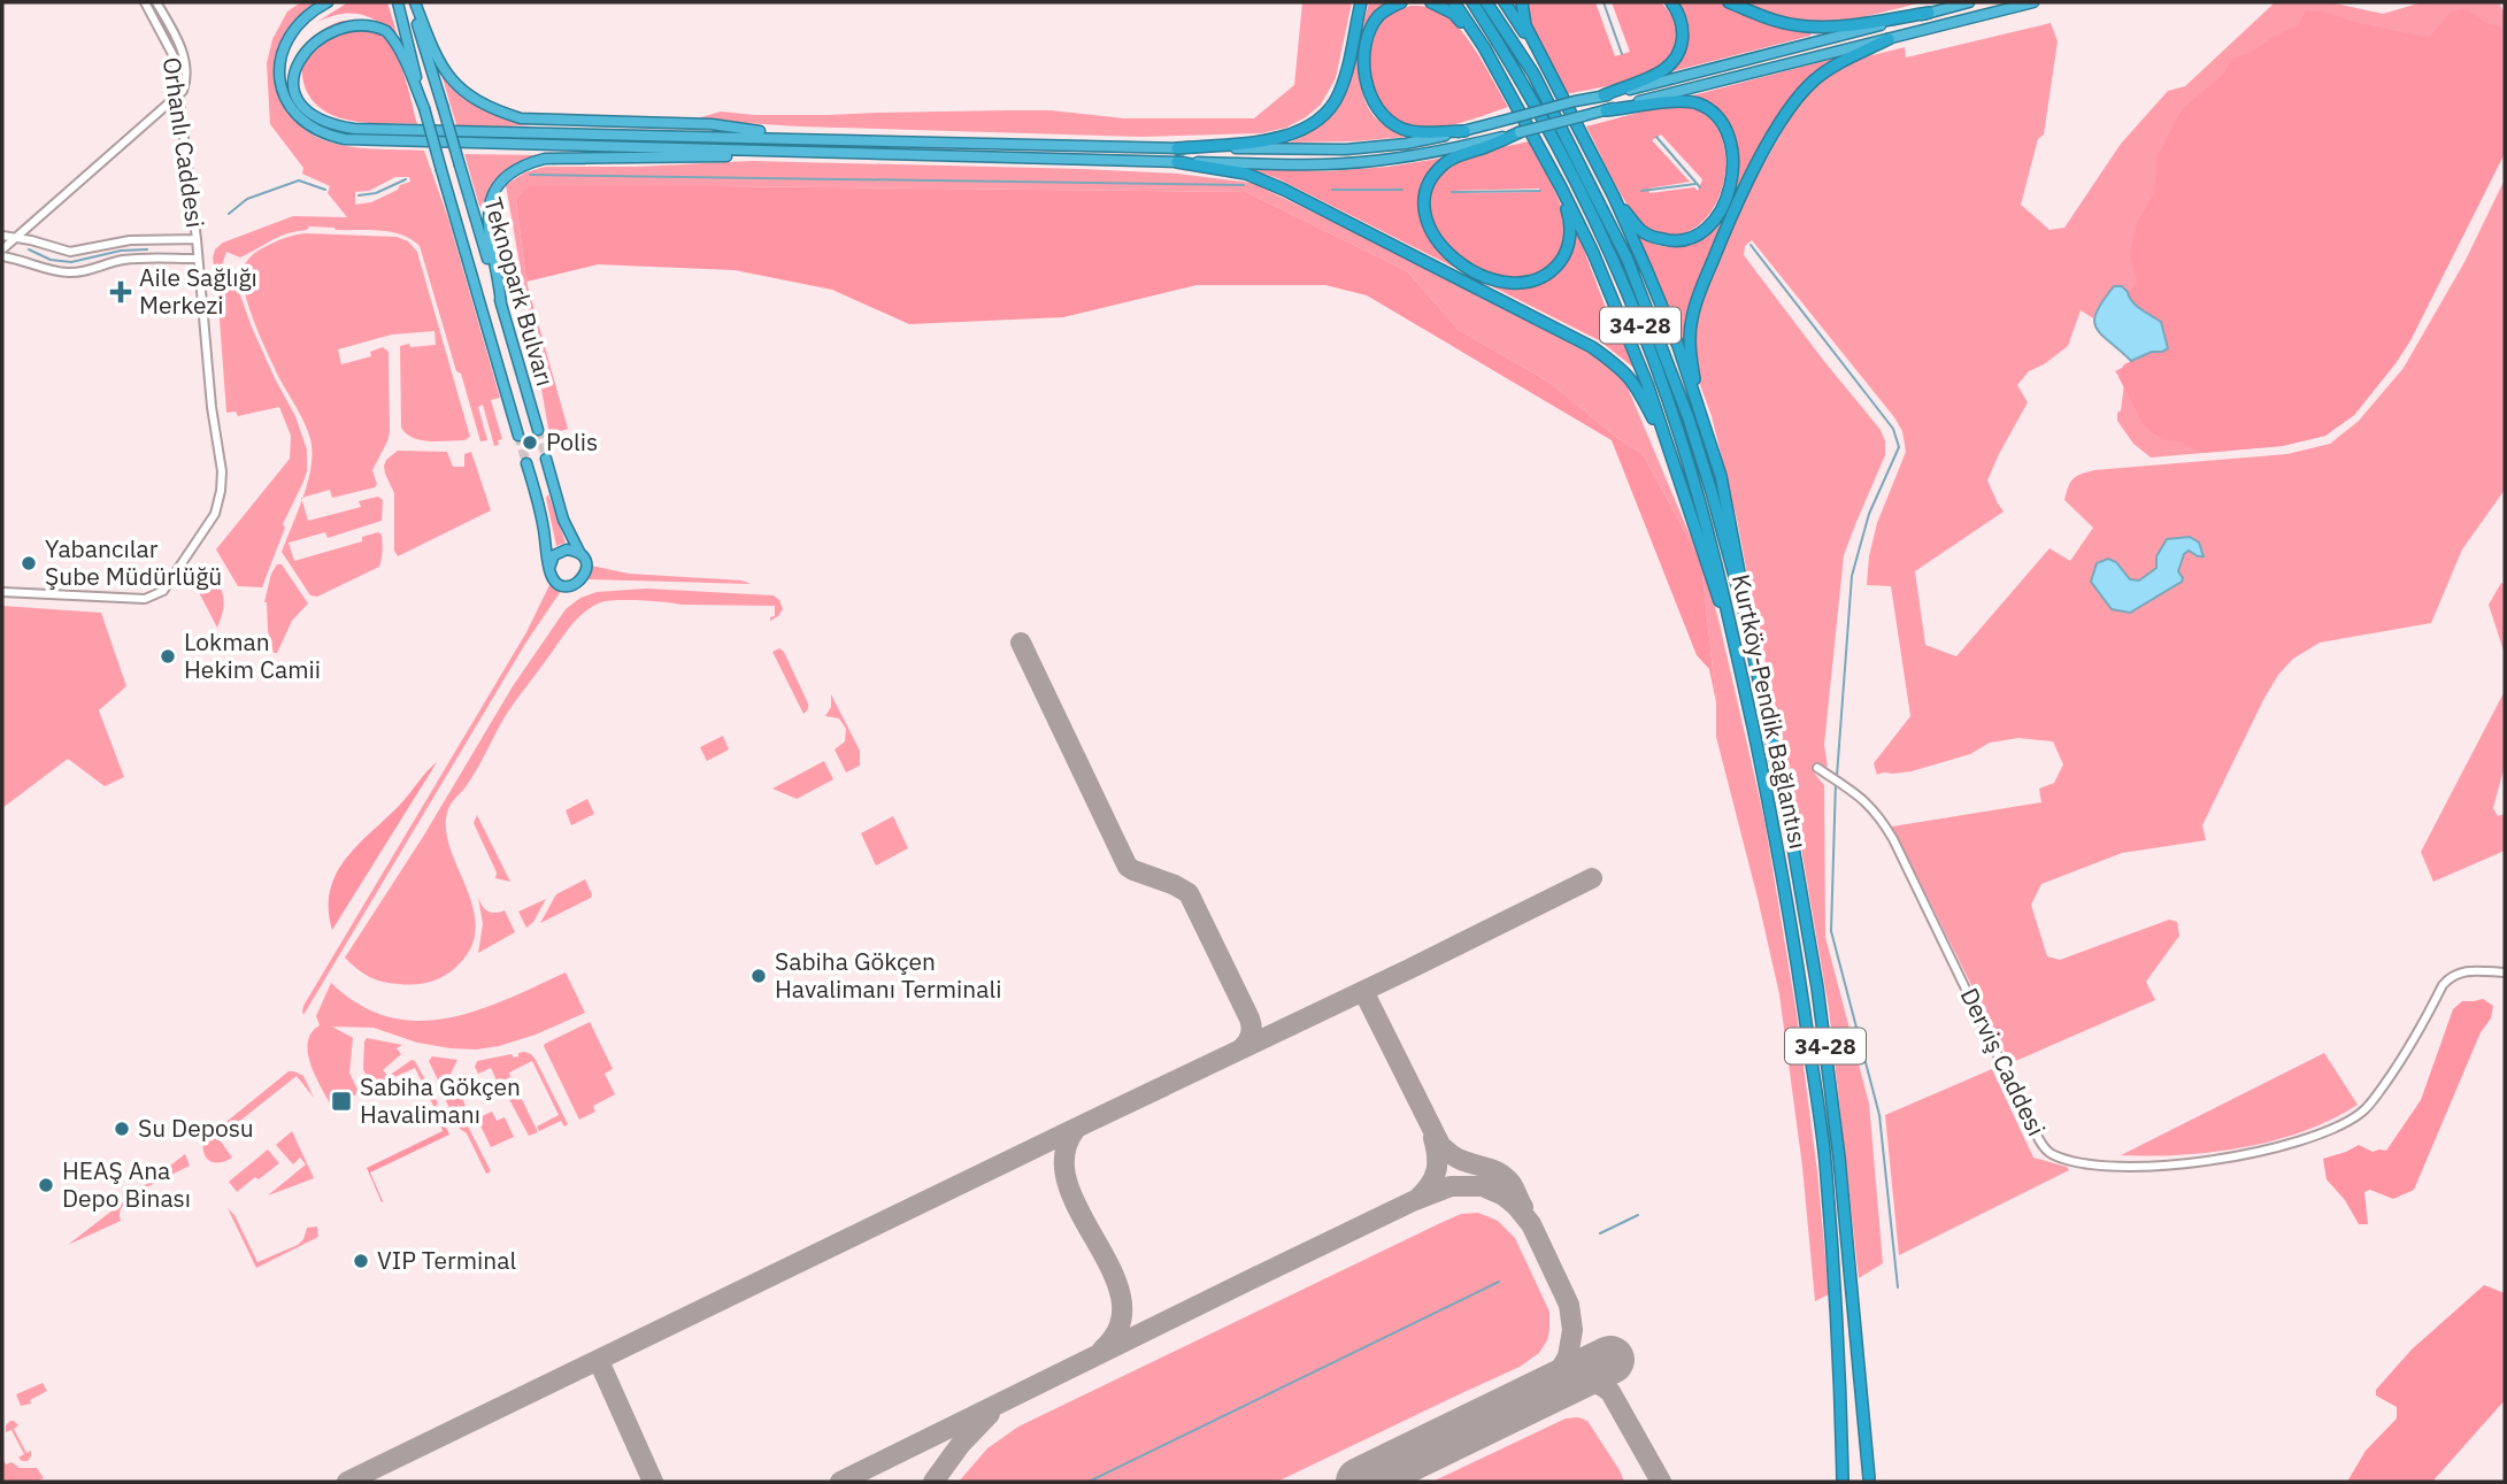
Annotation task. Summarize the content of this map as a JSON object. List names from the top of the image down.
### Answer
{
  "streets": {
    "highway": ["Teknopark Bulvarı", "34-28", "Kurtköy-Pendik Bağlantısı"],
    "street": ["Orhanlı Caddesi", "Derviş Caddesi"]
  },
  "places": {
    "health": ["Aile Sağlığı Merkezi"],
    "other": [
      "Polis",
      "Yabancılar Şube Müdürlüğü",
      "Lokman Hekim Camii",
      "Sabiha Gökçen Havalimanı Terminali",
      "Su Deposu",
      "HEAŞ Ana Depo Binası",
      "VIP Terminal"
    ],
    "transit": ["Sabiha Gökçen Havalimanı"]
  }
}
